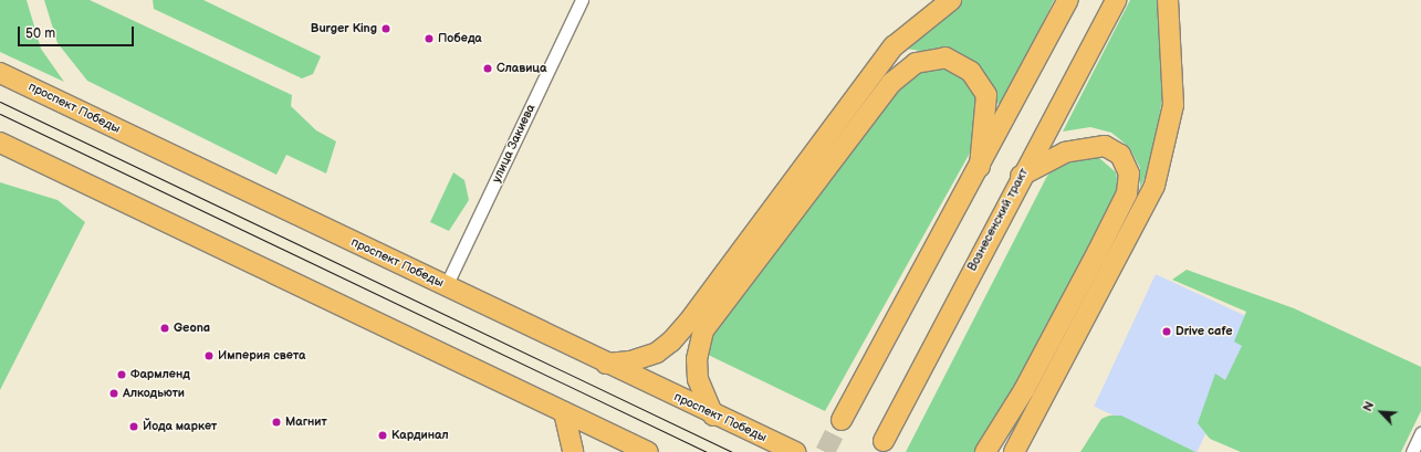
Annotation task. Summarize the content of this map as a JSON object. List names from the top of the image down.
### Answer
{
  "streets": {
    "main road": ["проспект Победы", "Вознесенский тракт"],
    "street": ["улица Закиева"]
  },
  "crossings": [
    ["проспект Победы", "улица Закиева"]
  ],
  "places": [
    "Burger King",
    "Победа",
    "Славица",
    "Geona",
    "Drive cafe",
    "Империя света",
    "Фармленд",
    "Алкодьюти",
    "Магнит",
    "Йода маркет",
    "Кардинал"
  ],
  "scale_bar": "50 m",
  "north": "top left"
}
